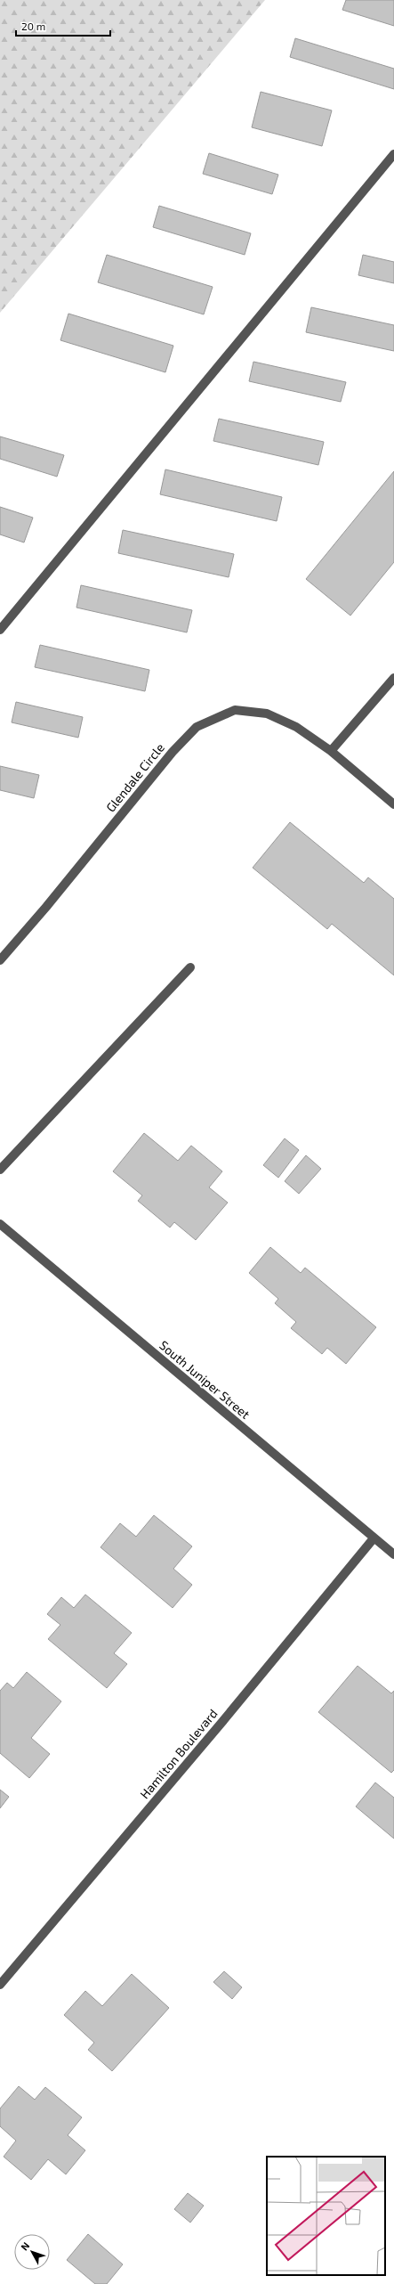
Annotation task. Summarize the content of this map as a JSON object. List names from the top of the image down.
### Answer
{
  "streets": {
    "street": ["Glendale Circle", "South Juniper Street", "Hamilton Boulevard"]
  },
  "crossings": [
    ["South Juniper Street", "Hamilton Boulevard"]
  ],
  "scale_bar": "20 m",
  "north": "top left"
}
